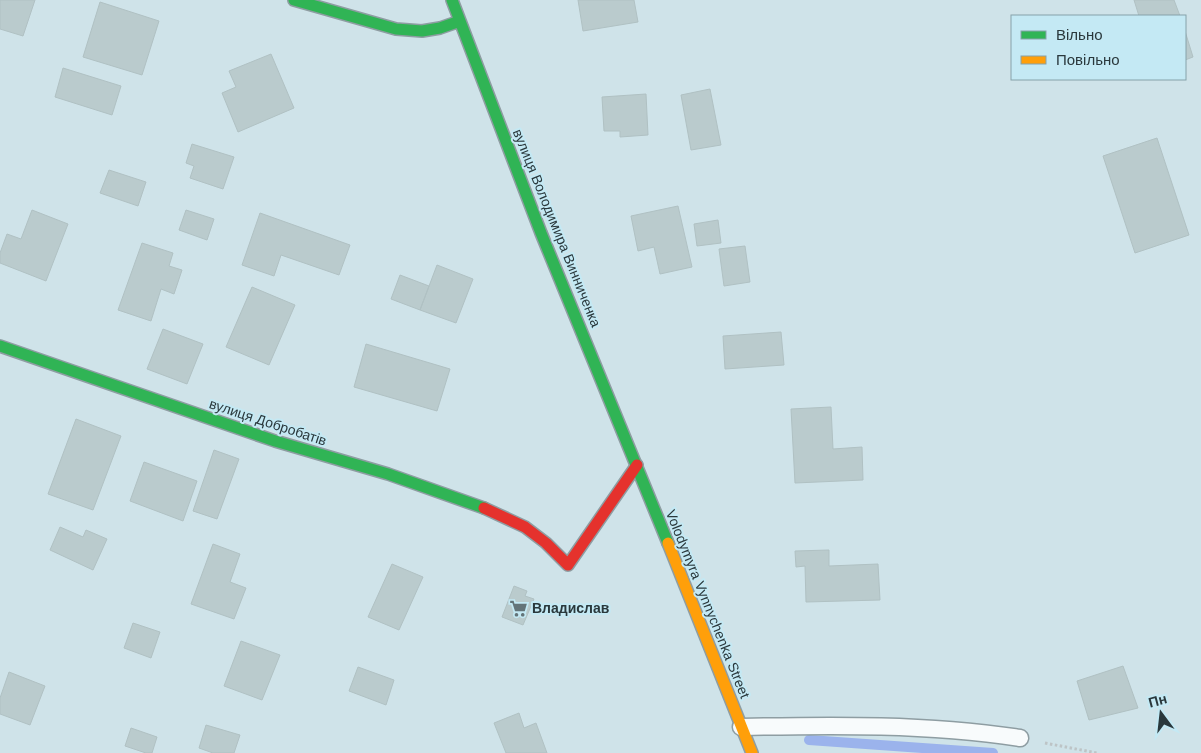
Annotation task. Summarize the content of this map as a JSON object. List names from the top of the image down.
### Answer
{
  "streets": {
    "street": ["вулиця Володимира Винниченка", "вулиця Добробатів", "Volodymyra Vynnychenka Street"]
  },
  "crossings": [
    ["вулиця Володимира Винниченка", "вулиця Добробатів"],
    ["вулиця Володимира Винниченка", "Volodymyra Vynnychenka Street"],
    ["вулиця Добробатів", "Volodymyra Vynnychenka Street"]
  ],
  "places": {
    "supermarket": ["Владислав"]
  },
  "legend": ["Вільно", "Повільно"],
  "north": "top"
}
